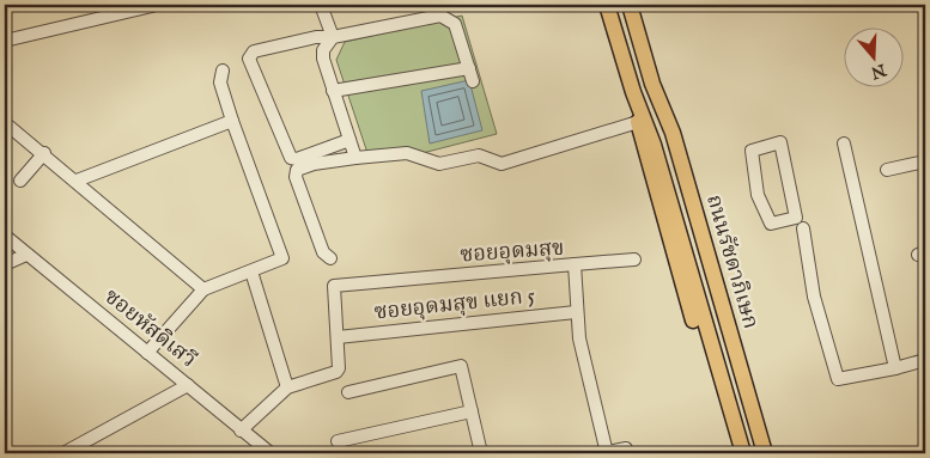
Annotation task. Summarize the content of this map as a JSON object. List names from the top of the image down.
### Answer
{
  "streets": {
    "main road": ["ถนนรัชดาภิเษก"],
    "street": ["ซอยอุดมสุข", "ซอยอุดมสุข แยก 5", "ซอยหัสดิเสวี"]
  },
  "crossings": [
    ["ซอยอุดมสุข", "ซอยอุดมสุข แยก 5"]
  ],
  "north": "bottom"
}
